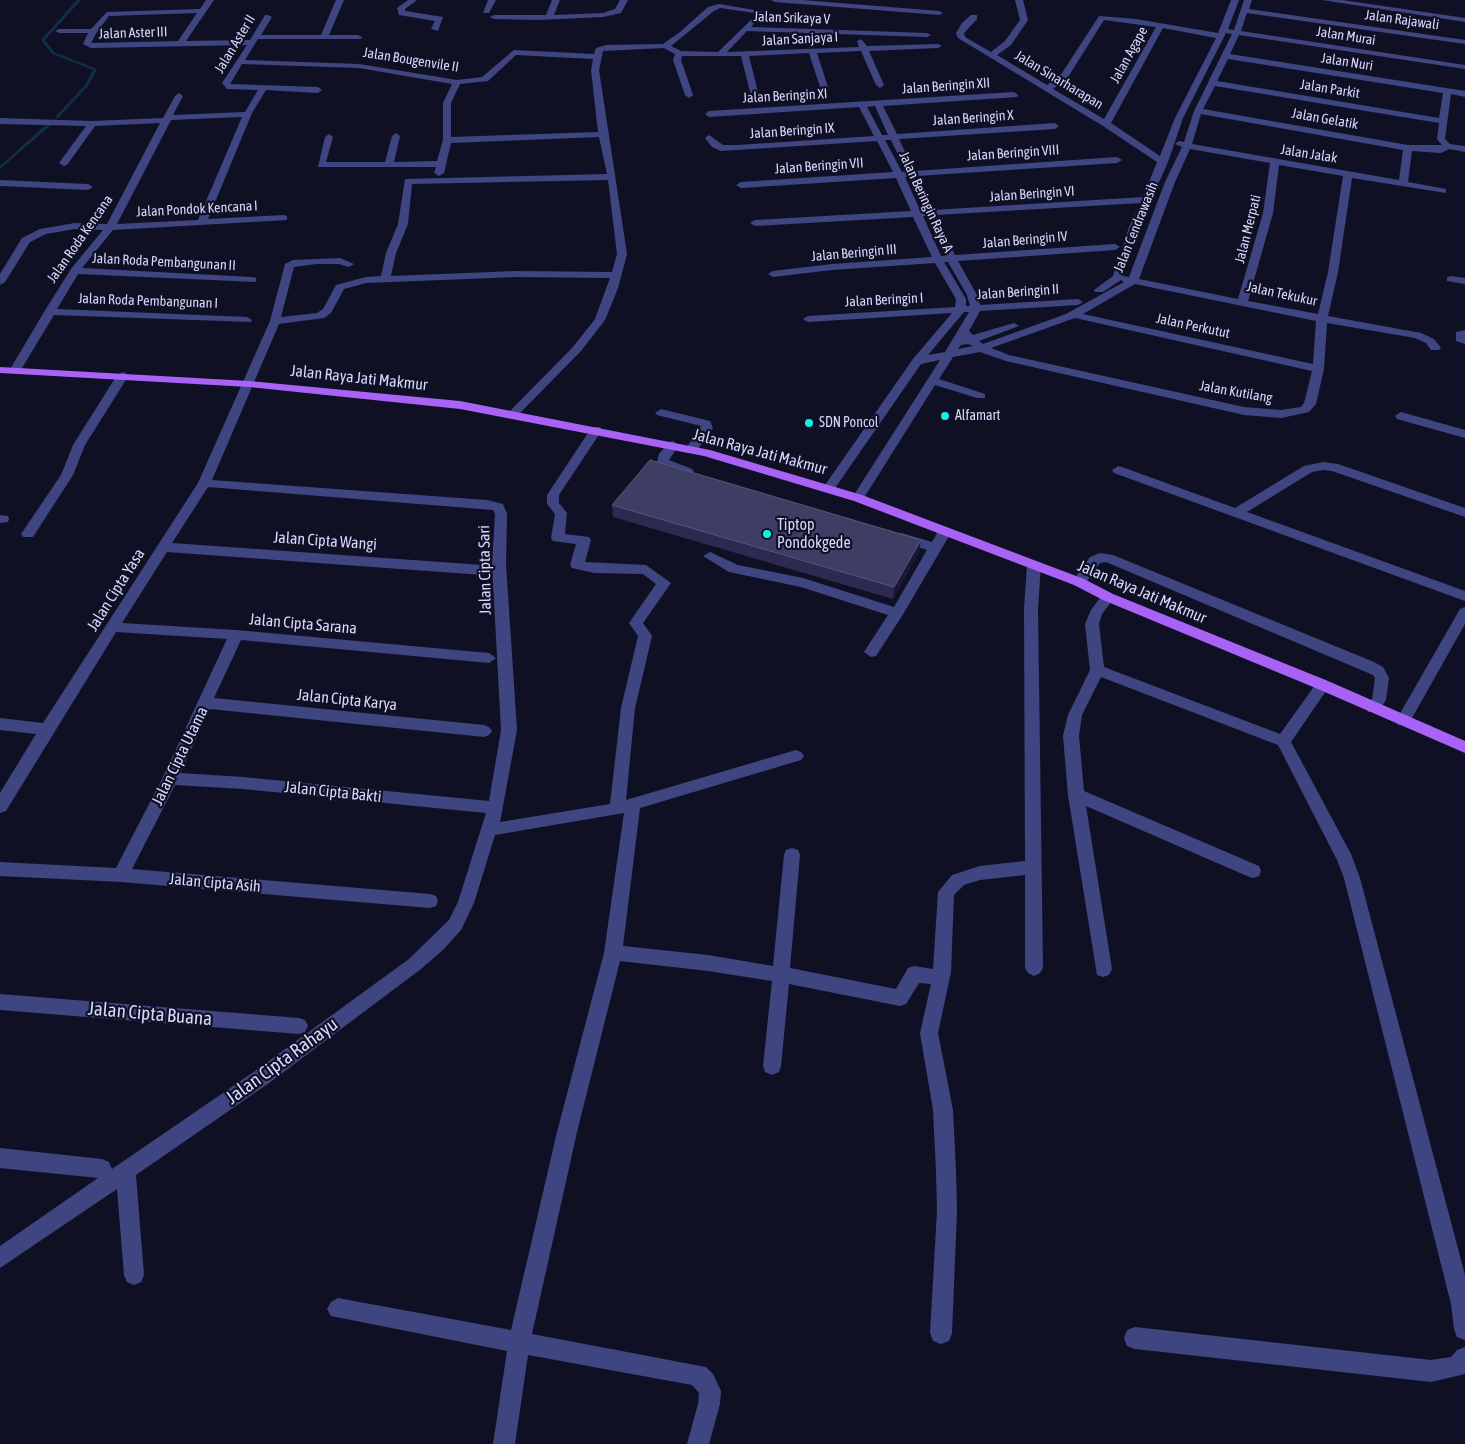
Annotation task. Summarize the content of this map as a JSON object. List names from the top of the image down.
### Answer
{
  "streets": {
    "main road": ["Jalan Raya Jati Makmur"],
    "street": [
      "Jalan Srikaya V",
      "Jalan Rajawali",
      "Jalan Aster III",
      "Jalan Murai",
      "Jalan Sanjaya I",
      "Jalan Aster II",
      "Jalan Agape",
      "Jalan Bougenvile II",
      "Jalan Nuri",
      "Jalan Sinarharapan",
      "Jalan Beringin XII",
      "Jalan Parkit",
      "Jalan Beringin XI",
      "Jalan Beringin X",
      "Jalan Gelatik",
      "Jalan Beringin IX",
      "Jalan Beringin VIII",
      "Jalan Jalak",
      "Jalan Beringin VII",
      "Jalan Beringin VI",
      "Jalan Beringin Raya A",
      "Jalan Pondok Kencana I",
      "Jalan Cendrawasih",
      "Jalan Merpati",
      "Jalan Roda Kencana",
      "Jalan Beringin IV",
      "Jalan Beringin III",
      "Jalan Roda Pembangunan II",
      "Jalan Beringin II",
      "Jalan Tekukur",
      "Jalan Beringin I",
      "Jalan Roda Pembangunan I",
      "Jalan Perkutut",
      "Jalan Kutilang",
      "Jalan Cipta Wangi",
      "Jalan Cipta Sari",
      "Jalan Cipta Yasa",
      "Jalan Cipta Sarana",
      "Jalan Cipta Karya",
      "Jalan Cipta Utama",
      "Jalan Cipta Bakti",
      "Jalan Cipta Asih",
      "Jalan Cipta Buana",
      "Jalan Cipta Rahayu"
    ]
  },
  "crossings": [
    ["Jalan Rajawali", "Jalan Murai"],
    ["Jalan Rajawali", "Jalan Cendrawasih"],
    ["Jalan Aster III", "Jalan Aster II"],
    ["Jalan Murai", "Jalan Agape"],
    ["Jalan Murai", "Jalan Sinarharapan"],
    ["Jalan Murai", "Jalan Cendrawasih"],
    ["Jalan Aster II", "Jalan Bougenvile II"],
    ["Jalan Agape", "Jalan Sinarharapan"],
    ["Jalan Nuri", "Jalan Cendrawasih"],
    ["Jalan Sinarharapan", "Jalan Cendrawasih"],
    ["Jalan Beringin XII", "Jalan Beringin XI"],
    ["Jalan Beringin XII", "Jalan Beringin Raya A"],
    ["Jalan Parkit", "Jalan Cendrawasih"],
    ["Jalan Beringin XI", "Jalan Beringin Raya A"],
    ["Jalan Beringin X", "Jalan Beringin IX"],
    ["Jalan Beringin X", "Jalan Beringin Raya A"],
    ["Jalan Gelatik", "Jalan Cendrawasih"],
    ["Jalan Beringin IX", "Jalan Beringin Raya A"],
    ["Jalan Beringin VIII", "Jalan Beringin VII"],
    ["Jalan Beringin VIII", "Jalan Beringin Raya A"],
    ["Jalan Jalak", "Jalan Cendrawasih"],
    ["Jalan Jalak", "Jalan Merpati"],
    ["Jalan Jalak", "Jalan Kutilang"],
    ["Jalan Beringin VII", "Jalan Beringin Raya A"],
    ["Jalan Beringin VI", "Jalan Beringin Raya A"],
    ["Jalan Beringin VI", "Jalan Cendrawasih"],
    ["Jalan Beringin Raya A", "Jalan Beringin IV"],
    ["Jalan Beringin Raya A", "Jalan Beringin III"],
    ["Jalan Beringin Raya A", "Jalan Beringin II"],
    ["Jalan Beringin Raya A", "Jalan Beringin I"],
    ["Jalan Pondok Kencana I", "Jalan Roda Kencana"],
    ["Jalan Cendrawasih", "Jalan Beringin II"],
    ["Jalan Cendrawasih", "Jalan Tekukur"],
    ["Jalan Cendrawasih", "Jalan Perkutut"],
    ["Jalan Cendrawasih", "Jalan Kutilang"],
    ["Jalan Merpati", "Jalan Tekukur"],
    ["Jalan Roda Kencana", "Jalan Roda Pembangunan II"],
    ["Jalan Roda Kencana", "Jalan Roda Pembangunan I"],
    ["Jalan Roda Kencana", "Jalan Raya Jati Makmur"],
    ["Jalan Beringin IV", "Jalan Beringin III"],
    ["Jalan Beringin II", "Jalan Beringin I"],
    ["Jalan Tekukur", "Jalan Kutilang"],
    ["Jalan Perkutut", "Jalan Kutilang"],
    ["Jalan Raya Jati Makmur", "Jalan Cipta Yasa"],
    ["Jalan Cipta Wangi", "Jalan Cipta Yasa"],
    ["Jalan Cipta Sari", "Jalan Cipta Yasa"],
    ["Jalan Cipta Sari", "Jalan Cipta Bakti"],
    ["Jalan Cipta Sari", "Jalan Cipta Rahayu"],
    ["Jalan Cipta Yasa", "Jalan Cipta Sarana"],
    ["Jalan Cipta Sarana", "Jalan Cipta Utama"],
    ["Jalan Cipta Karya", "Jalan Cipta Utama"],
    ["Jalan Cipta Utama", "Jalan Cipta Bakti"],
    ["Jalan Cipta Utama", "Jalan Cipta Asih"],
    ["Jalan Cipta Bakti", "Jalan Cipta Rahayu"]
  ],
  "places": ["Alfamart", "SDN Poncol", "Tiptop Pondokgede"]
}
